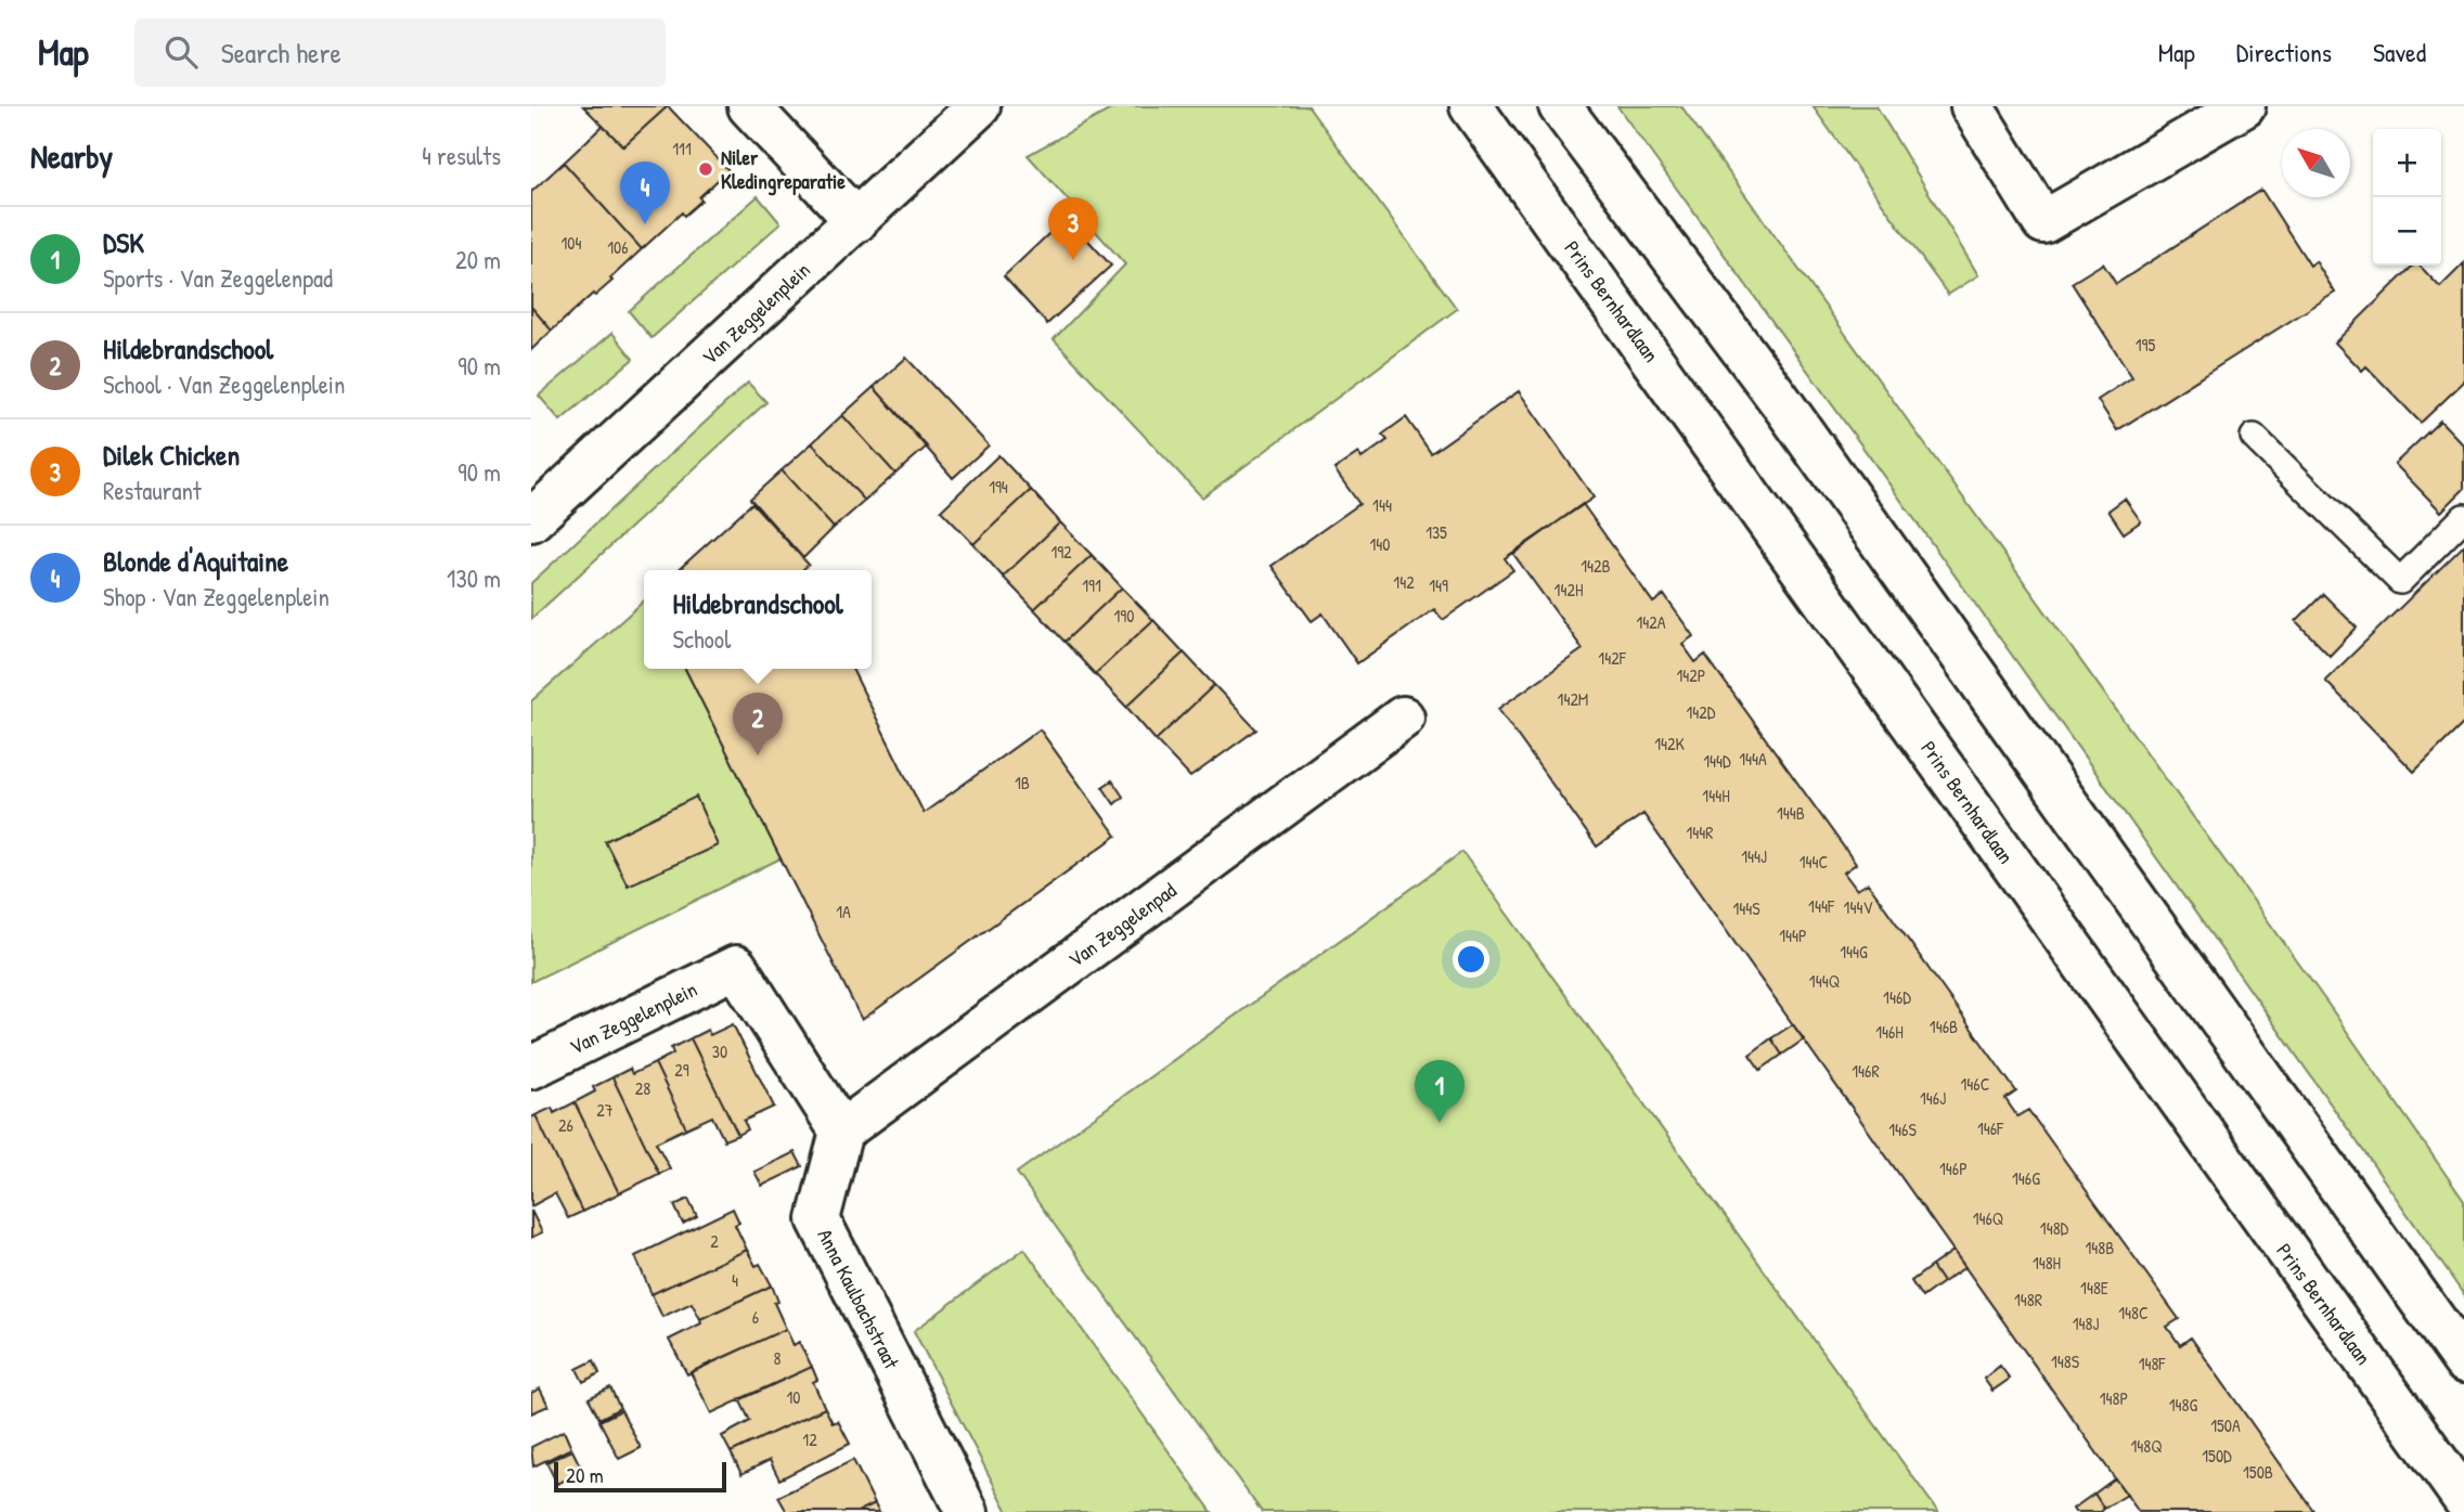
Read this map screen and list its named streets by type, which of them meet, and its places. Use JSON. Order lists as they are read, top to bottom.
{
  "streets": {
    "main road": [
      "Prins Bernhardlaan",
      "Van Zeggelenplein",
      "Van Zeggelenpad",
      "Anna Kaulbachstraat"
    ]
  },
  "crossings": [
    ["Van Zeggelenplein", "Van Zeggelenpad"],
    ["Van Zeggelenplein", "Anna Kaulbachstraat"],
    ["Van Zeggelenpad", "Anna Kaulbachstraat"]
  ],
  "places": ["Niler Kledingreparatie"],
  "house_numbers": [
    "111",
    "104",
    "106",
    "195",
    "194",
    "144",
    "135",
    "140",
    "192",
    "142B",
    "142",
    "191",
    "149",
    "142H",
    "190",
    "142A",
    "142F",
    "142P",
    "142M",
    "142D",
    "142K",
    "144A",
    "144D",
    "1B",
    "144H",
    "144B",
    "144R",
    "144J",
    "144C",
    "144F",
    "144V",
    "144S",
    "1A",
    "144P",
    "144G",
    "144Q",
    "146D",
    "146B",
    "146H",
    "30",
    "29",
    "146R",
    "146C",
    "28",
    "146J",
    "27",
    "26",
    "146F",
    "146S",
    "146P",
    "146G",
    "146Q",
    "148D",
    "2",
    "148B",
    "148H",
    "4",
    "148E",
    "148R",
    "148C",
    "6",
    "148J",
    "8",
    "148S",
    "148F",
    "10",
    "148P",
    "148G",
    "150A",
    "12",
    "148Q",
    "150D",
    "150B"
  ],
  "scale_bar": "20 m",
  "north": "top left",
  "page": {
    "header": "Map",
    "search": "Search here",
    "nav": ["Map", "Directions", "Saved"],
    "heading": ["Nearby", "4 results"],
    "map_buttons": ["+", "−"],
    "pins": [
      "4",
      "3",
      "2",
      "1"
    ],
    "list": [
      {
        "mark": "1",
        "name": "DSK",
        "note": "Sports · Van Zeggelenpad",
        "value": "20 m"
      },
      {
        "mark": "2",
        "name": "Hildebrandschool",
        "note": "School · Van Zeggelenplein",
        "value": "90 m"
      },
      {
        "mark": "3",
        "name": "Dilek Chicken",
        "note": "Restaurant",
        "value": "90 m"
      },
      {
        "mark": "4",
        "name": "Blonde d'Aquitaine",
        "note": "Shop · Van Zeggelenplein",
        "value": "130 m"
      }
    ],
    "popup": ["Hildebrandschool", "School"],
    "scale": "20 m"
  }
}
